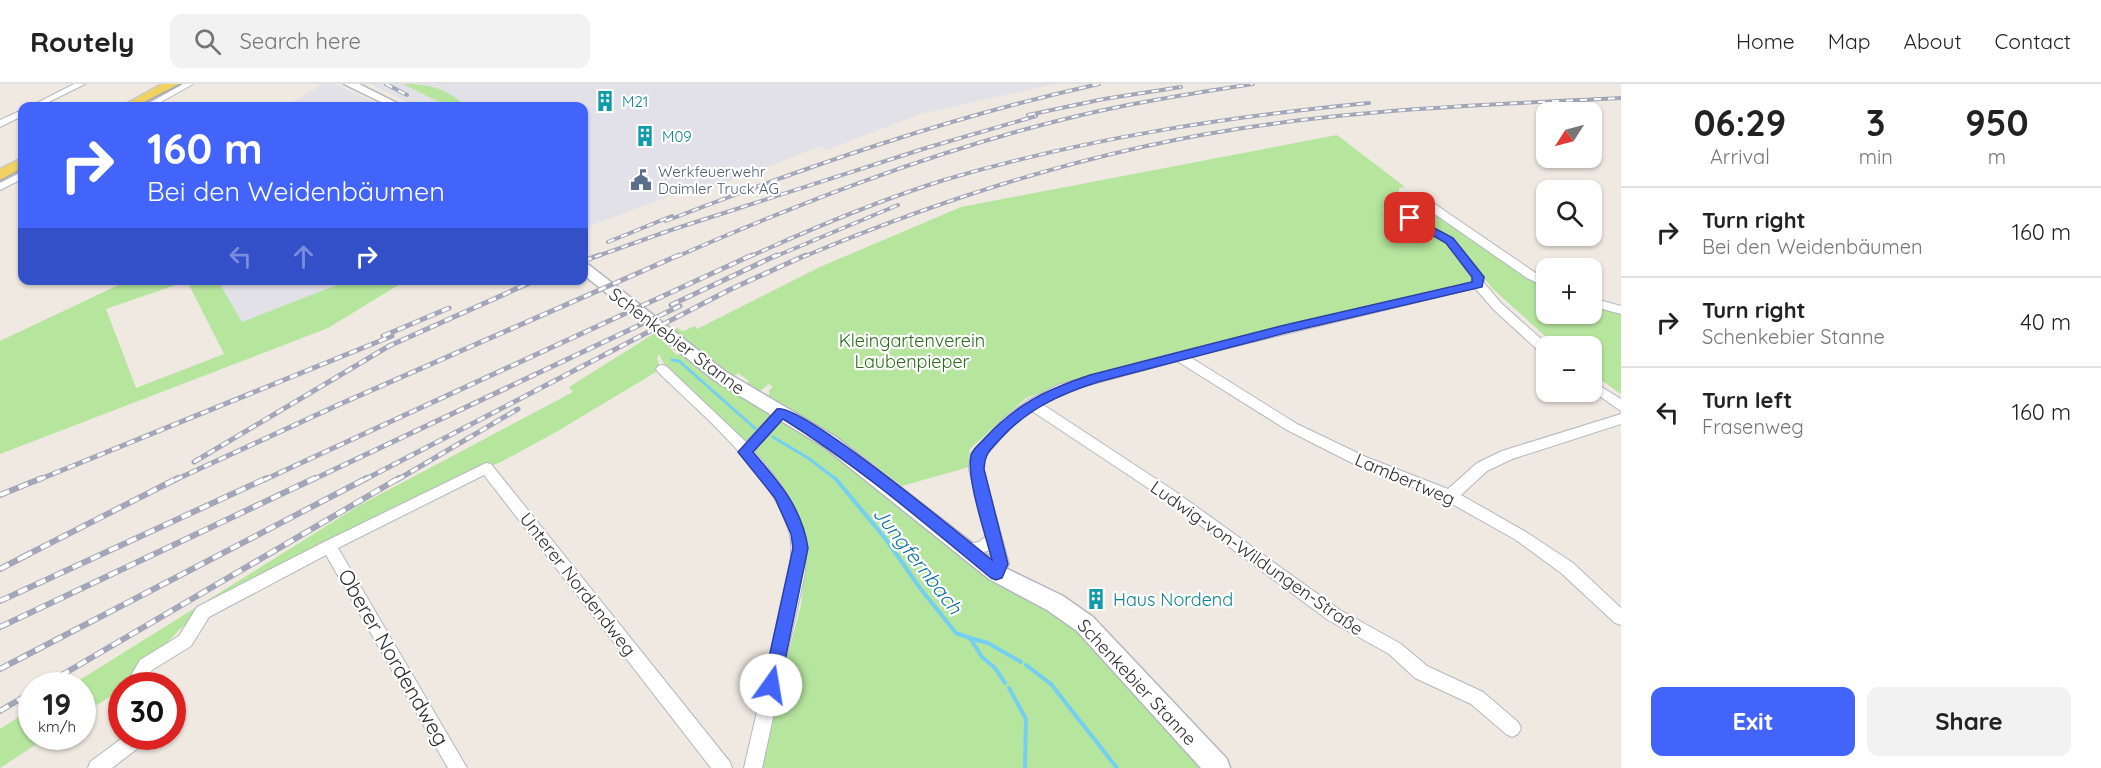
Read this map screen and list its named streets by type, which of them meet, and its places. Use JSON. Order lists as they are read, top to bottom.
{
  "streets": {
    "street": [
      "Schenkebier Stanne",
      "Lambertweg",
      "Ludwig-von-Wildungen-Straße",
      "Unterer Nordendweg",
      "Oberer Nordendweg"
    ]
  },
  "crossings": [
    ["Unterer Nordendweg", "Oberer Nordendweg"]
  ],
  "water": ["Jungfernbach"],
  "parks": ["Kleingartenverein Laubenpieper"],
  "places": {
    "building": ["M21", "M09", "Haus Nordend"],
    "public building": ["Werkfeuerwehr Daimler Truck AG"]
  },
  "north": "bottom left",
  "page": {
    "header": "Routely",
    "search": "Search here",
    "nav": [
      "Home",
      "Map",
      "About",
      "Contact"
    ],
    "eta": [
      "06:29",
      "Arrival",
      "3",
      "min",
      "950",
      "m"
    ],
    "map_buttons": ["+", "−"],
    "turn": ["160 m", "Bei den Weidenbäumen"],
    "list": [
      {
        "name": "Turn right",
        "note": "Bei den Weidenbäumen",
        "value": "160 m"
      },
      {
        "name": "Turn right",
        "note": "Schenkebier Stanne",
        "value": "40 m"
      },
      {
        "name": "Turn left",
        "note": "Frasenweg",
        "value": "160 m"
      }
    ],
    "speed": "19 km/h",
    "limit": "30",
    "buttons": ["Exit", "Share"]
  }
}
